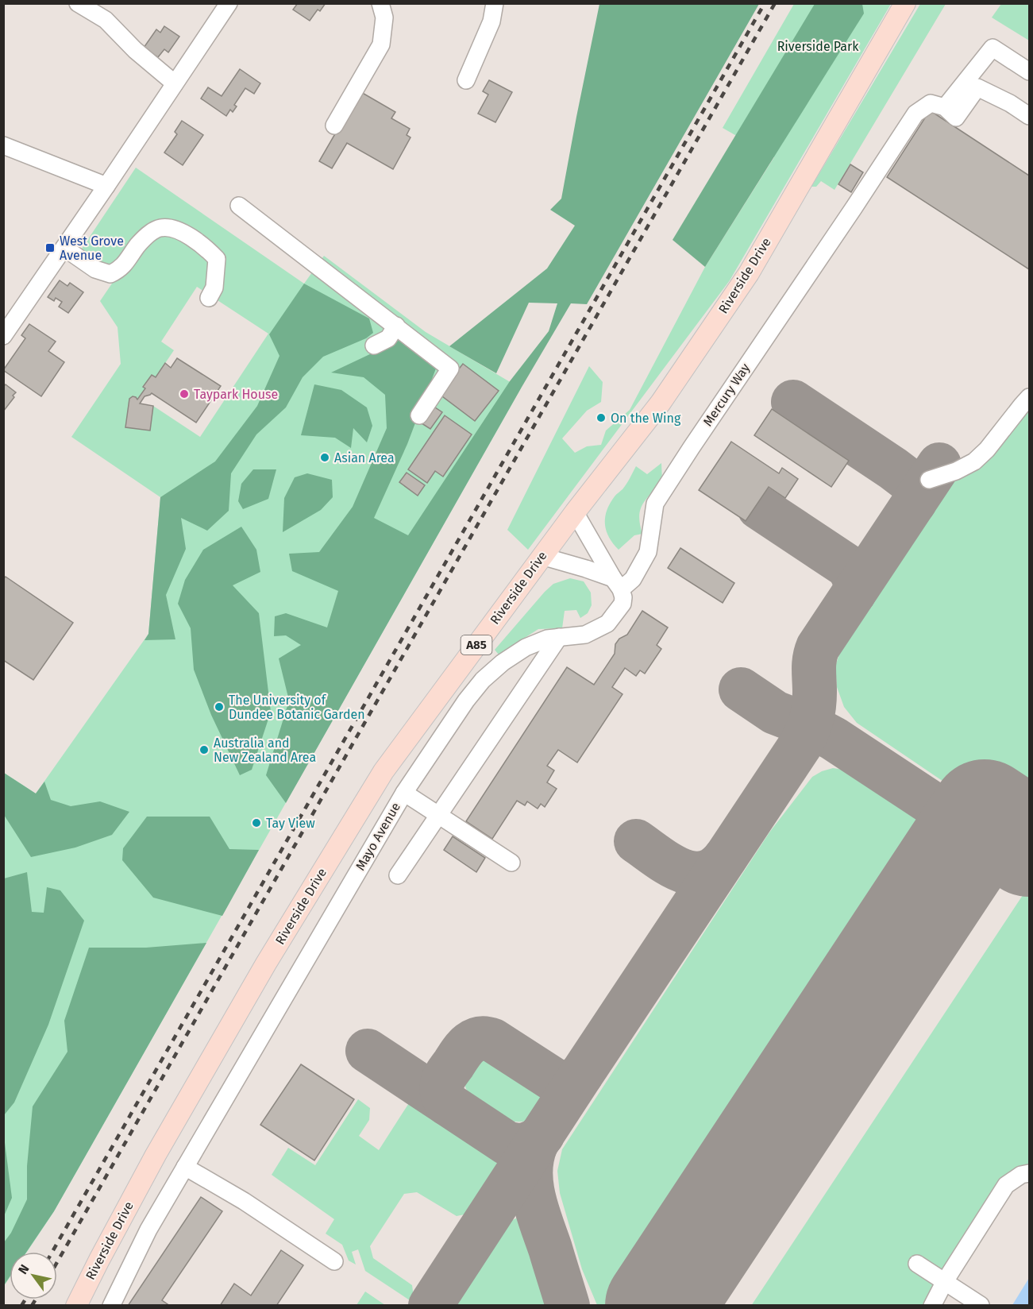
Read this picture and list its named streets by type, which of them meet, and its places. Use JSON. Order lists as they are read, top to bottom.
{
  "streets": {
    "main road": ["Riverside Drive", "A85"],
    "street": ["Mercury Way", "Mayo Avenue"]
  },
  "crossings": [
    ["Mercury Way", "Mayo Avenue"]
  ],
  "parks": ["Riverside Park"],
  "places": {
    "transit": ["West Grove Avenue"],
    "other": [
      "Taypark House",
      "On the Wing",
      "Asian Area",
      "The University of Dundee Botanic Garden",
      "Australia and New Zealand Area",
      "Tay View"
    ]
  },
  "north": "top left"
}
